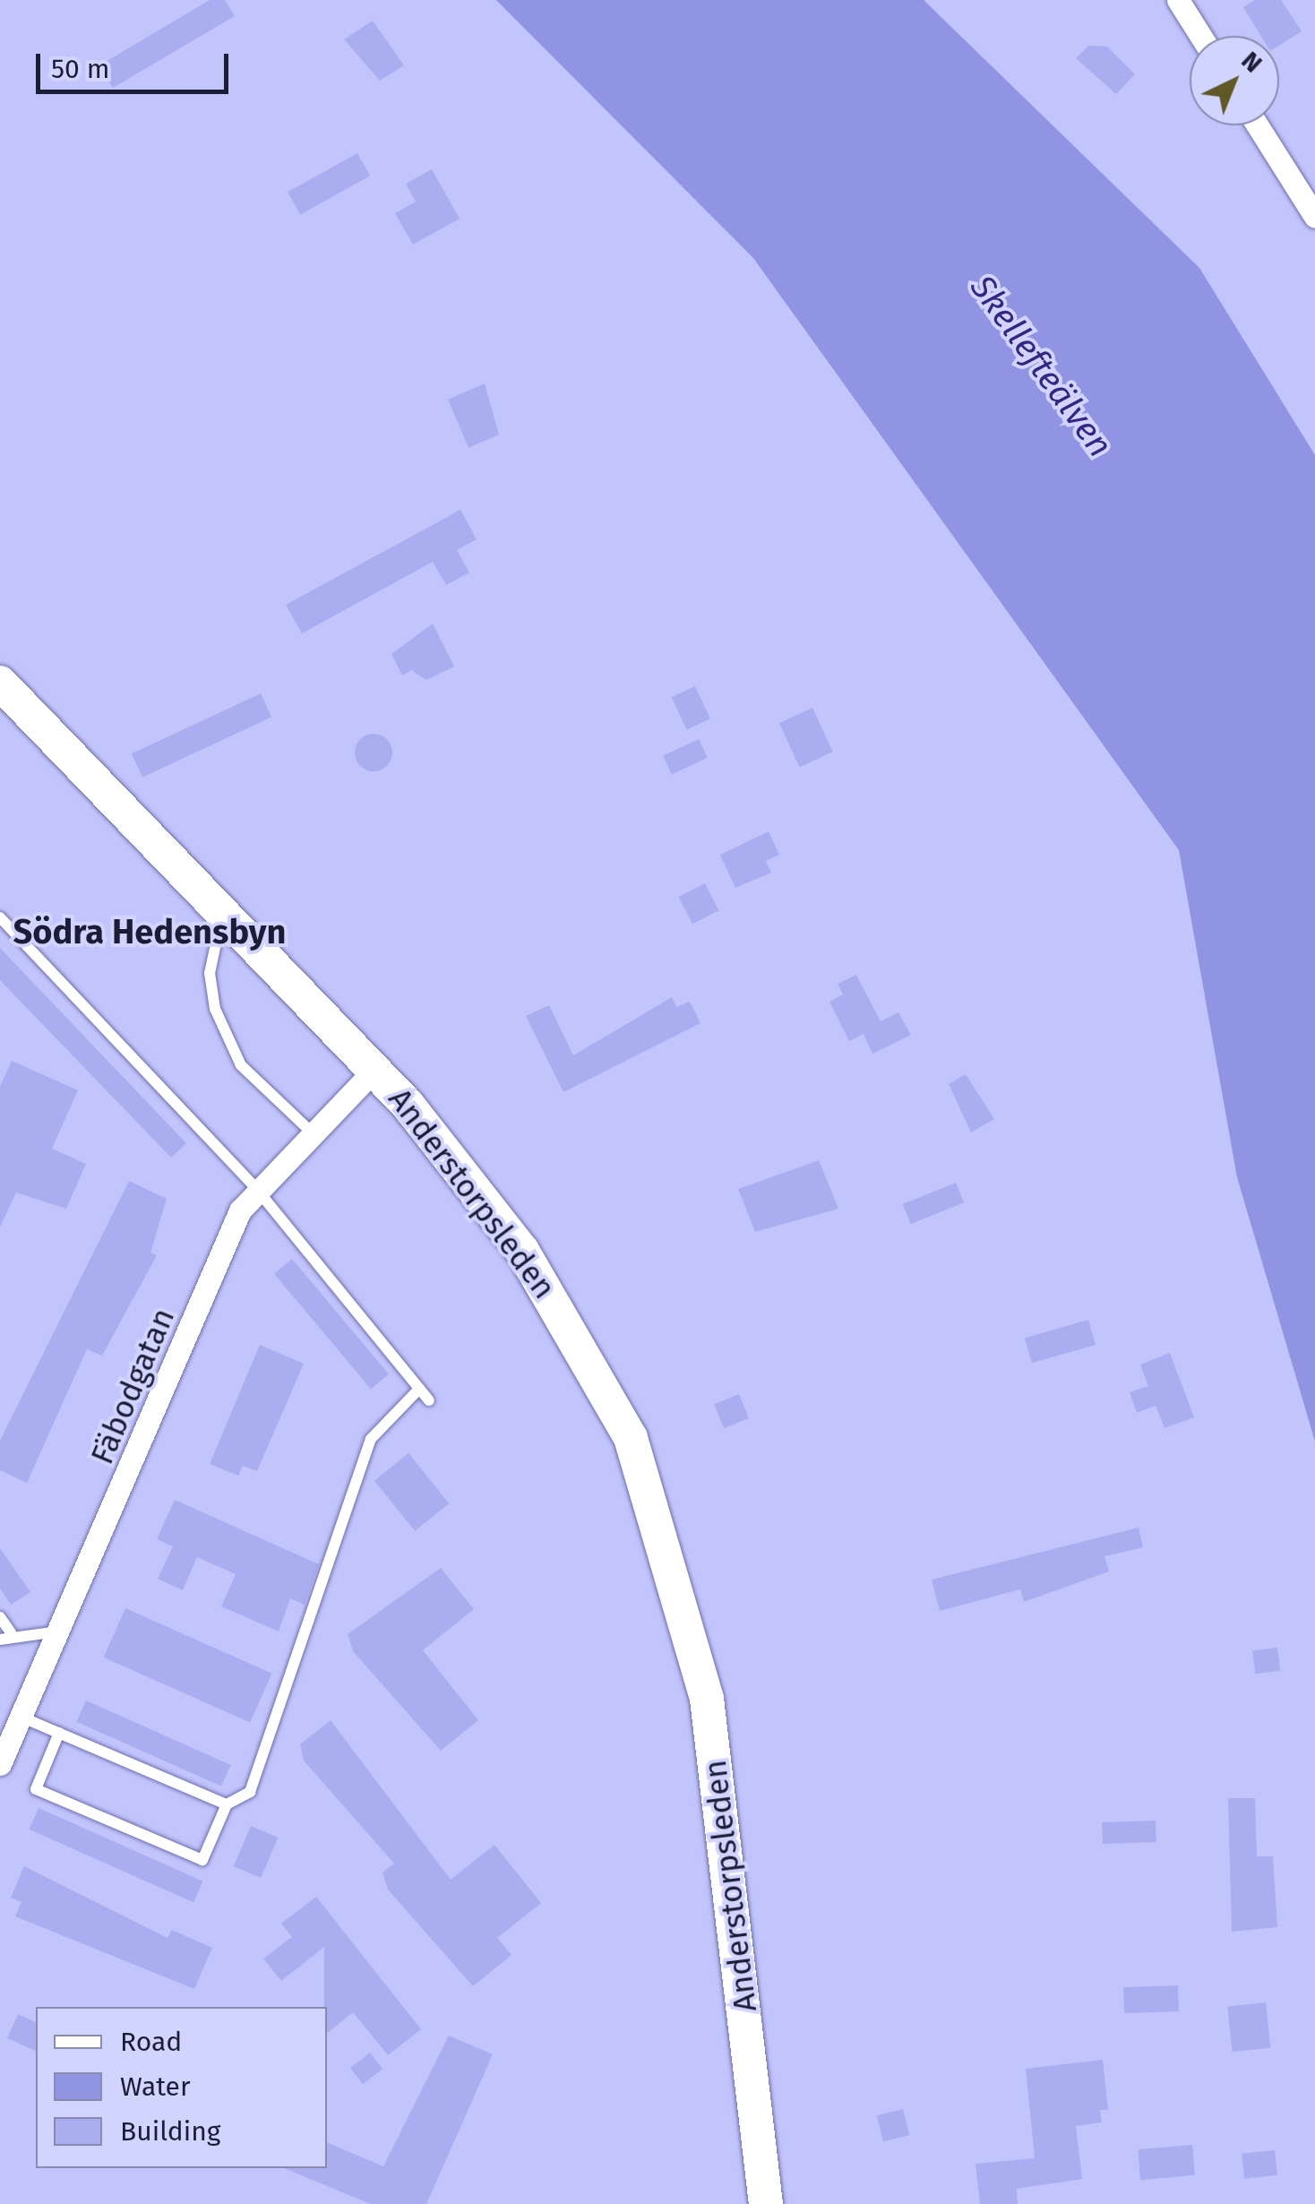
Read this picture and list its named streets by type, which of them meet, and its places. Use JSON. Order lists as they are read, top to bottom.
{
  "streets": {
    "main road": ["Anderstorpsleden"],
    "street": ["Fäbodgatan"]
  },
  "crossings": [
    ["Anderstorpsleden", "Fäbodgatan"]
  ],
  "districts": ["Södra Hedensbyn"],
  "water": ["Skellefteälven"],
  "legend": ["Road", "Water", "Building"],
  "scale_bar": "50 m",
  "north": "top right"
}
